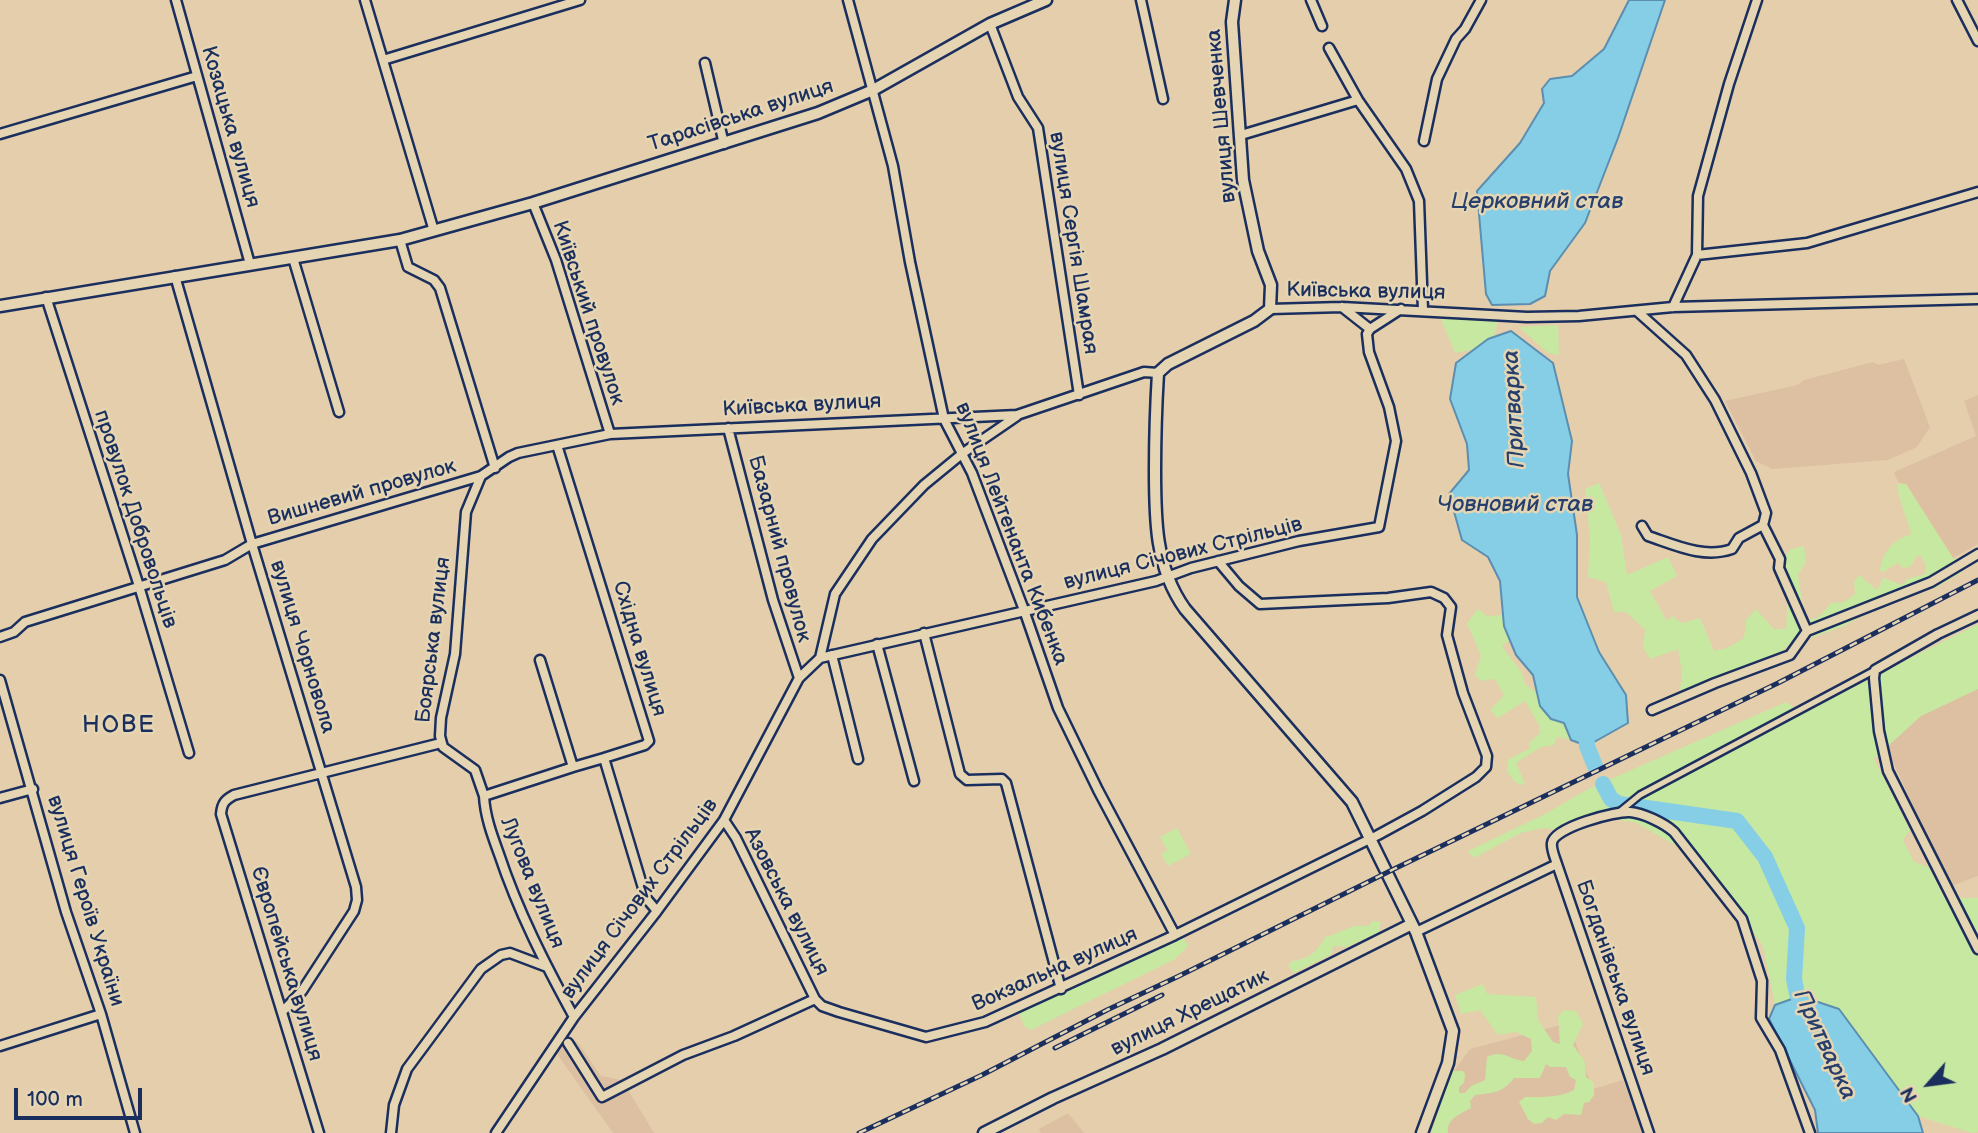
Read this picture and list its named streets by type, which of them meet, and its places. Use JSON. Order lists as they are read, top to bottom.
{
  "streets": {
    "street": [
      "Тарасівська вулиця",
      "вулиця Шевченка",
      "Козацька вулиця",
      "вулиця Сергія Шамрая",
      "Київська вулиця",
      "Київський провулок",
      "Вишневий провулок",
      "провулок Добровольців",
      "вулиця Лейтенанта Кибенка",
      "Базарний провулок",
      "вулиця Січових Стрільців",
      "Боярська вулиця",
      "вулиця Чорновола",
      "Східна вулиця",
      "Лугова вулиця",
      "вулиця Героїв України",
      "Азовська вулиця",
      "Європейська вулиця",
      "Вокзальна вулиця",
      "Богданівська вулиця",
      "вулиця Хрещатик"
    ]
  },
  "crossings": [
    ["Тарасівська вулиця", "Козацька вулиця"],
    ["Тарасівська вулиця", "вулиця Сергія Шамрая"],
    ["Тарасівська вулиця", "Київський провулок"],
    ["Тарасівська вулиця", "провулок Добровольців"],
    ["Тарасівська вулиця", "вулиця Лейтенанта Кибенка"],
    ["Тарасівська вулиця", "вулиця Чорновола"],
    ["вулиця Шевченка", "Київська вулиця"],
    ["вулиця Сергія Шамрая", "Київська вулиця"],
    ["Київська вулиця", "Київський провулок"],
    ["Київська вулиця", "Вишневий провулок"],
    ["Київська вулиця", "вулиця Лейтенанта Кибенка"],
    ["Київська вулиця", "Базарний провулок"],
    ["Київська вулиця", "Східна вулиця"],
    ["Вишневий провулок", "провулок Добровольців"],
    ["Вишневий провулок", "Боярська вулиця"],
    ["Вишневий провулок", "вулиця Чорновола"],
    ["Вишневий провулок", "Східна вулиця"],
    ["вулиця Лейтенанта Кибенка", "вулиця Січових Стрільців"],
    ["вулиця Лейтенанта Кибенка", "Вокзальна вулиця"],
    ["Базарний провулок", "вулиця Січових Стрільців"],
    ["вулиця Січових Стрільців", "Лугова вулиця"],
    ["вулиця Січових Стрільців", "Азовська вулиця"],
    ["вулиця Січових Стрільців", "Вокзальна вулиця"],
    ["Боярська вулиця", "Лугова вулиця"],
    ["вулиця Чорновола", "Європейська вулиця"],
    ["Азовська вулиця", "Вокзальна вулиця"],
    ["Богданівська вулиця", "вулиця Хрещатик"]
  ],
  "districts": ["НОВЕ"],
  "water": ["Церковний став", "Притварка", "Човновий став"],
  "scale_bar": "100 m",
  "north": "bottom left"
}
